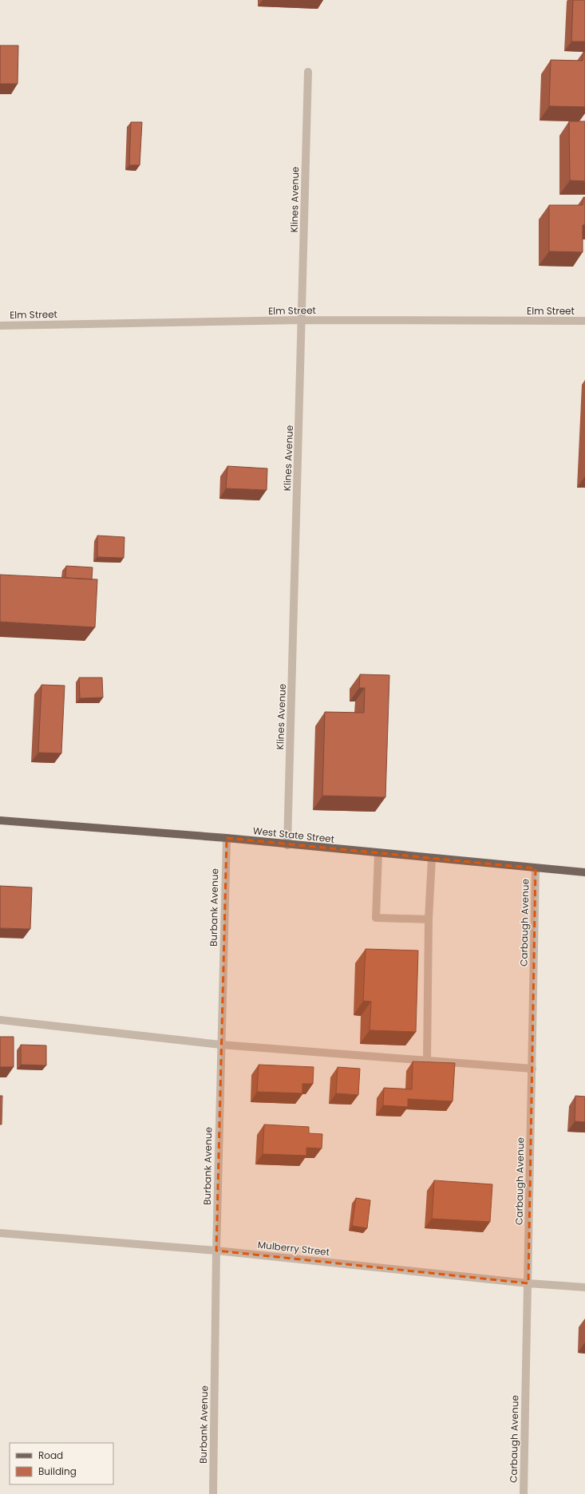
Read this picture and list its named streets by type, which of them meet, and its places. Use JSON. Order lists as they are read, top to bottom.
{
  "streets": {
    "main road": ["West State Street"],
    "street": [
      "Klines Avenue",
      "Elm Street",
      "Burbank Avenue",
      "Carbaugh Avenue",
      "Mulberry Street"
    ]
  },
  "crossings": [
    ["Klines Avenue", "Elm Street"],
    ["Klines Avenue", "West State Street"],
    ["West State Street", "Burbank Avenue"],
    ["West State Street", "Carbaugh Avenue"],
    ["Burbank Avenue", "Mulberry Street"],
    ["Carbaugh Avenue", "Mulberry Street"]
  ],
  "legend": ["Road", "Building"]
}
